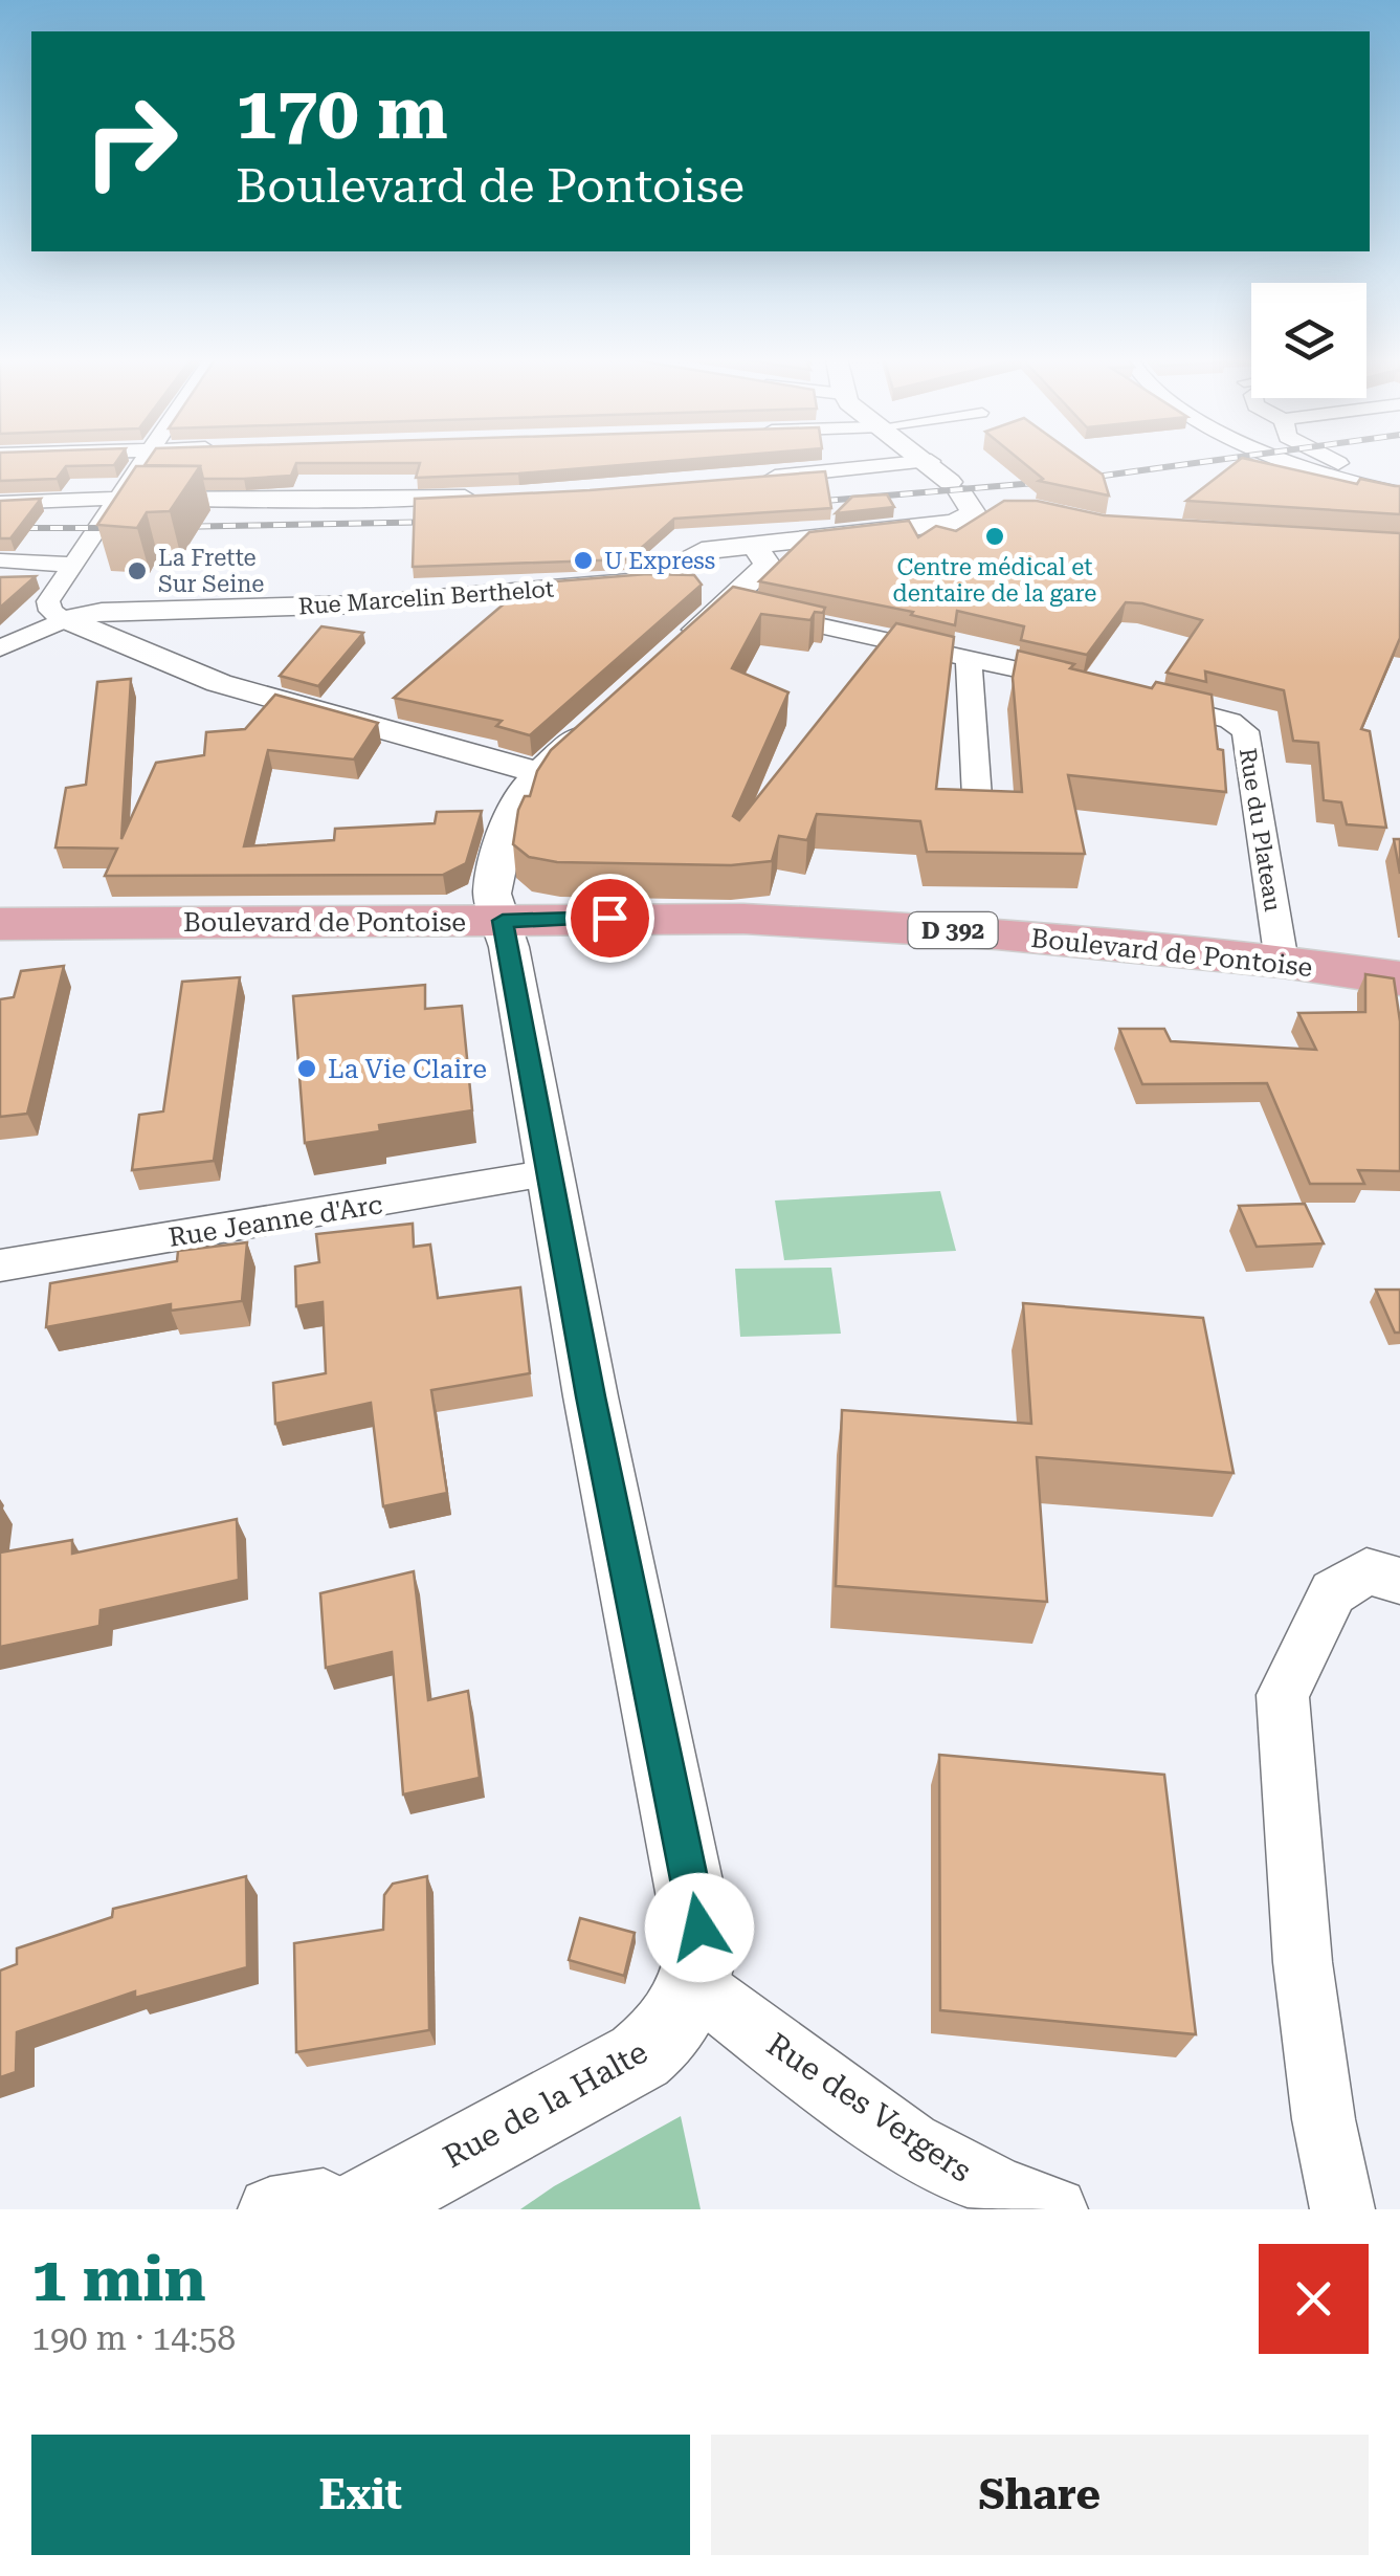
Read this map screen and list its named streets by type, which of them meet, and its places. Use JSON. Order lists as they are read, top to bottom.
{
  "streets": {
    "main road": ["Boulevard de Pontoise", "D 392"],
    "street": [
      "Rue Marcelin Berthelot",
      "Rue du Plateau",
      "Rue Jeanne d'Arc",
      "Rue de la Halte",
      "Rue des Vergers"
    ]
  },
  "crossings": [
    ["Rue du Plateau", "Boulevard de Pontoise"],
    ["Boulevard de Pontoise", "Rue de la Halte"],
    ["Rue Jeanne d'Arc", "Rue de la Halte"],
    ["Rue de la Halte", "Rue des Vergers"]
  ],
  "places": [
    "Centre médical et dentaire de la gare",
    "U Express",
    "La Frette Sur Seine",
    "La Vie Claire"
  ],
  "page": {
    "turn": ["170 m", "Boulevard de Pontoise"],
    "heading": ["1 min", "190 m · 14:58"],
    "buttons": ["Exit", "Share"]
  }
}
